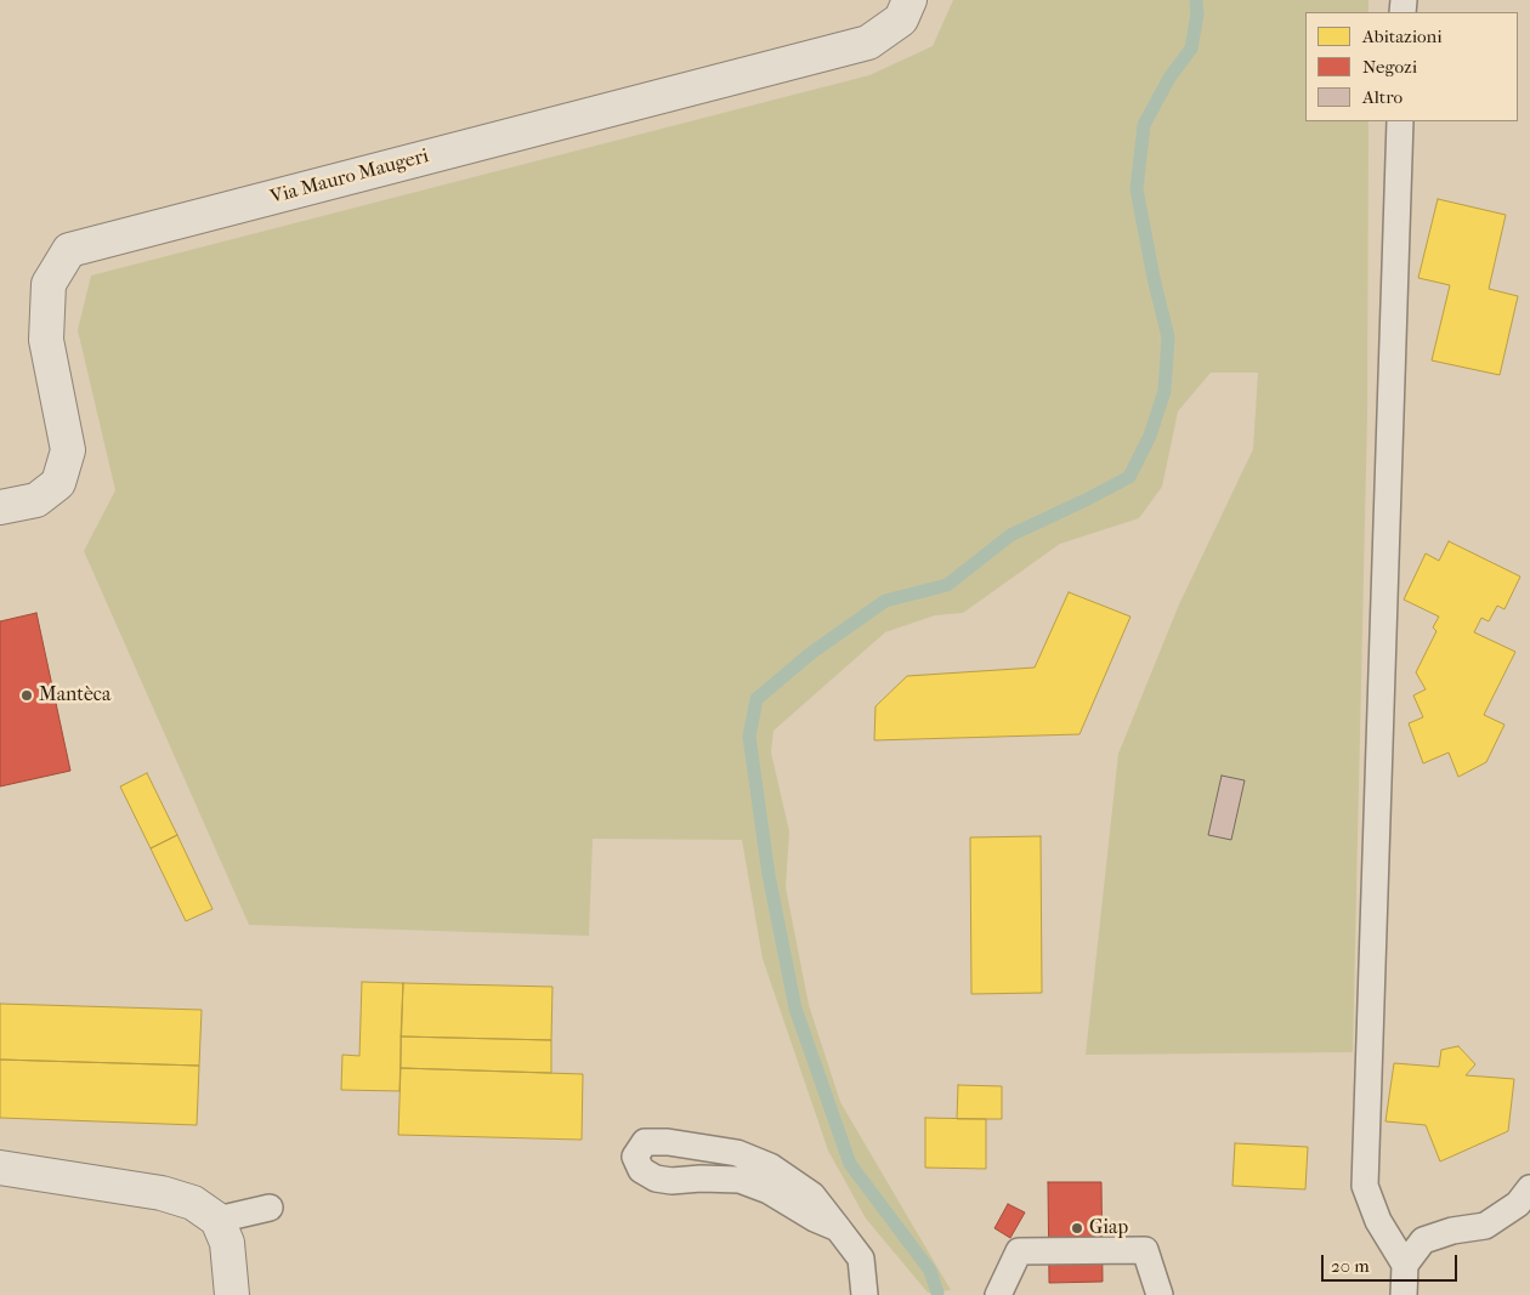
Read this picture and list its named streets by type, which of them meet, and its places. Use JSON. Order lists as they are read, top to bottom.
{
  "streets": {
    "street": ["Via Mauro Maugeri"]
  },
  "places": ["Mantèca", "Giap"],
  "legend": ["Abitazioni", "Negozi", "Altro"],
  "scale_bar": "20 m"
}
